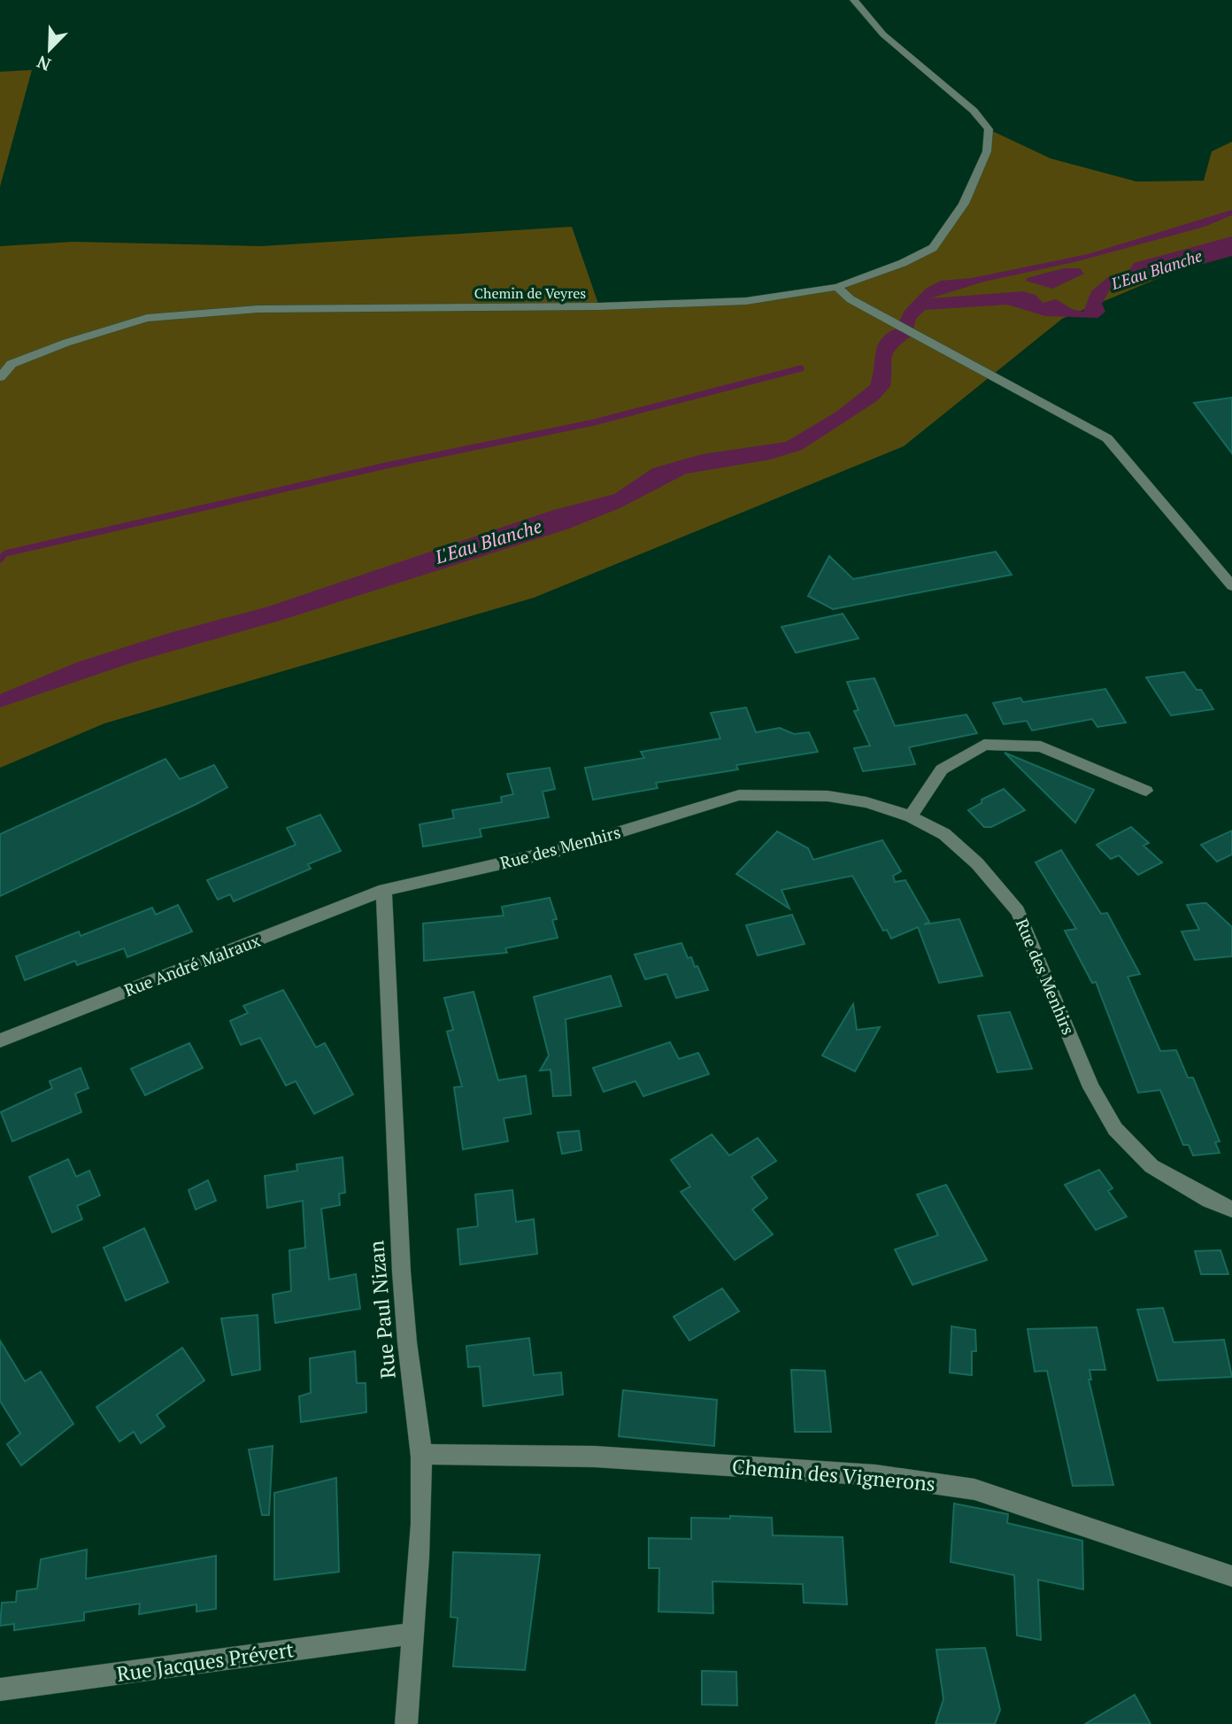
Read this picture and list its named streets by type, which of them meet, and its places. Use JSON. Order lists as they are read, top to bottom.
{
  "streets": {
    "street": [
      "Chemin de Veyres",
      "Rue des Menhirs",
      "Rue André Malraux",
      "Rue Paul Nizan",
      "Chemin des Vignerons",
      "Rue Jacques Prévert"
    ]
  },
  "crossings": [
    ["Rue des Menhirs", "Rue André Malraux"],
    ["Rue des Menhirs", "Rue Paul Nizan"],
    ["Rue André Malraux", "Rue Paul Nizan"],
    ["Rue Paul Nizan", "Chemin des Vignerons"],
    ["Rue Paul Nizan", "Rue Jacques Prévert"]
  ],
  "water": ["L'Eau Blanche"],
  "north": "bottom left"
}
